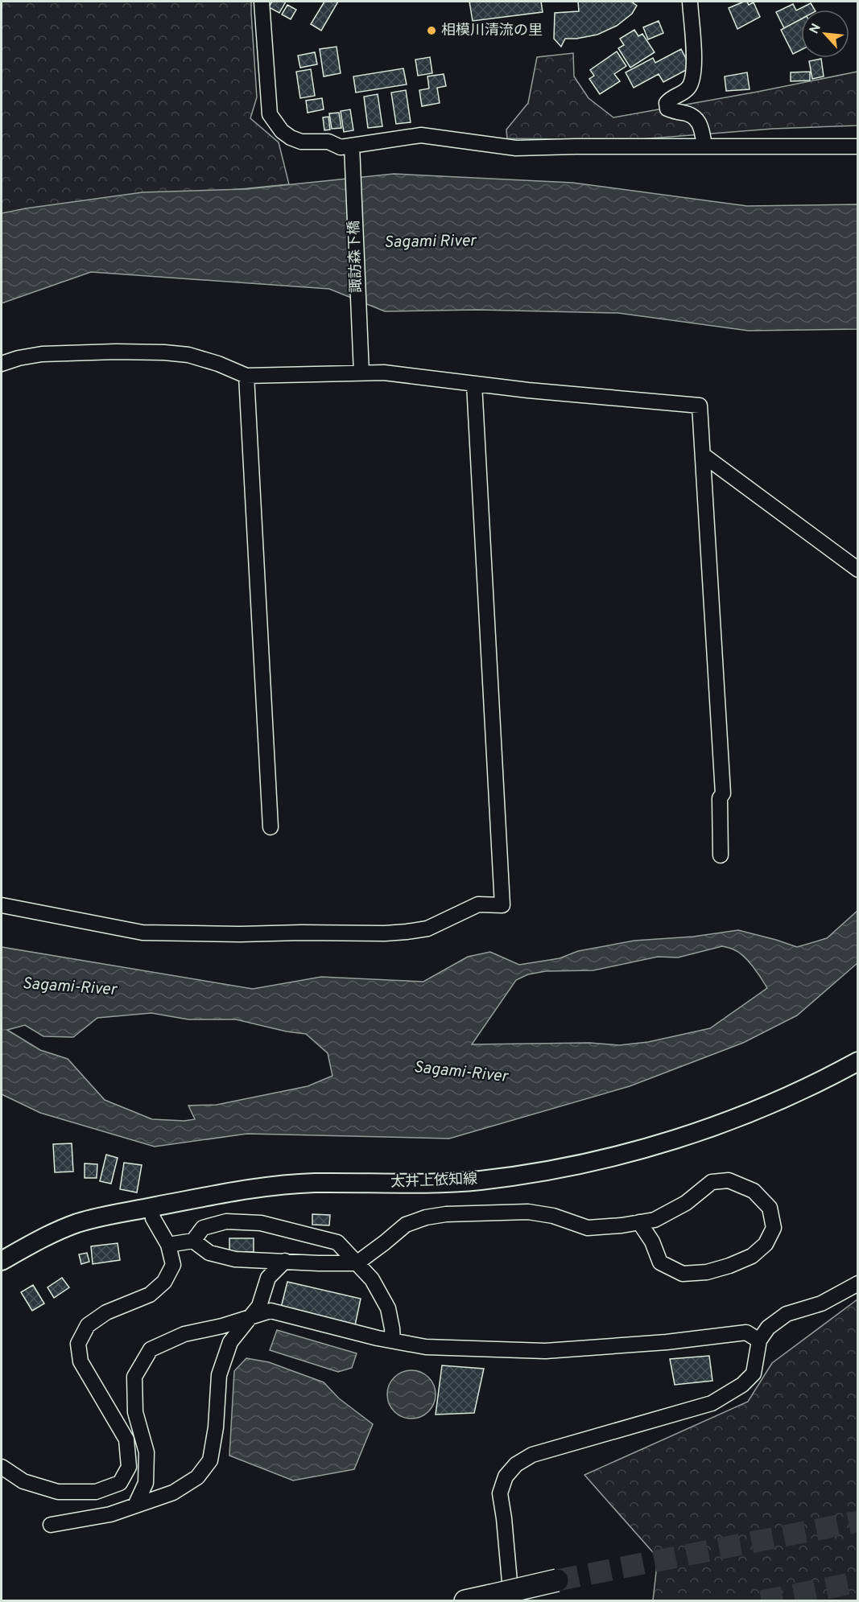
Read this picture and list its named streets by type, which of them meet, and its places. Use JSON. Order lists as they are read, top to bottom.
{
  "streets": {
    "main road": ["太井上依知線"],
    "street": ["諏訪森下橋"]
  },
  "water": ["Sagami River", "Sagami-River"],
  "places": ["相模川清流の里"],
  "north": "top left"
}
